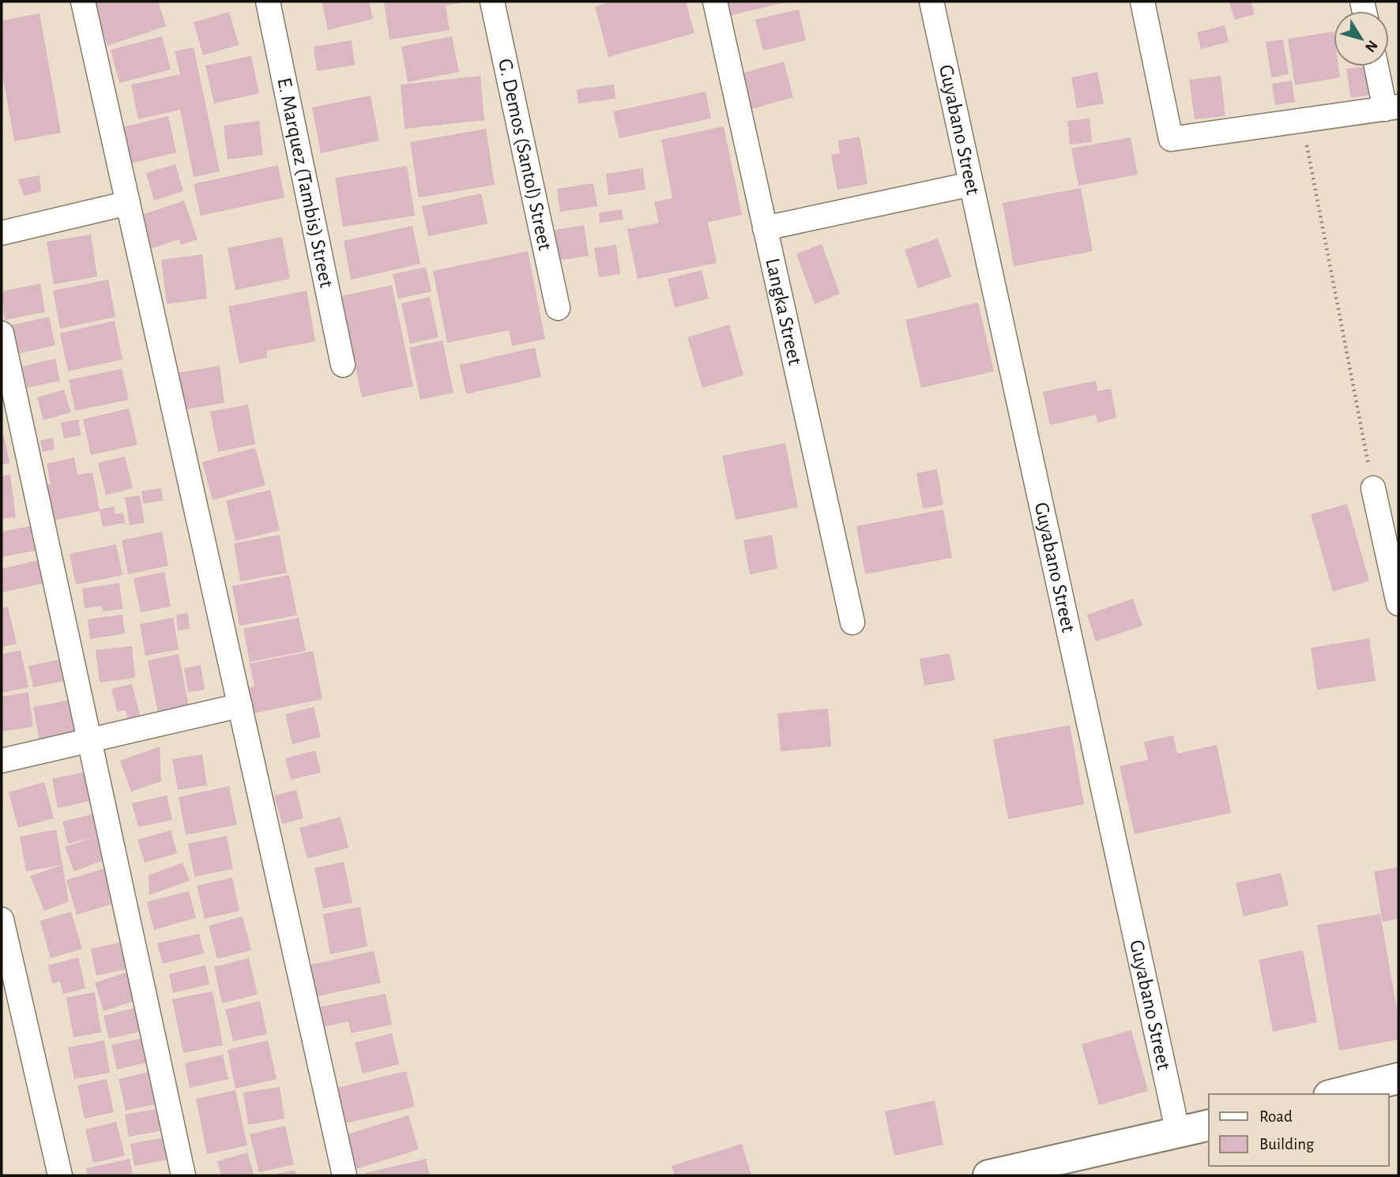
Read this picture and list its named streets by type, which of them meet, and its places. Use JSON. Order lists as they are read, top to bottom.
{
  "streets": {
    "street": [
      "Guyabano Street",
      "G. Demos (Santol) Street",
      "E. Marquez (Tambis) Street",
      "Langka Street"
    ]
  },
  "legend": ["Road", "Building"],
  "north": "bottom right"
}
